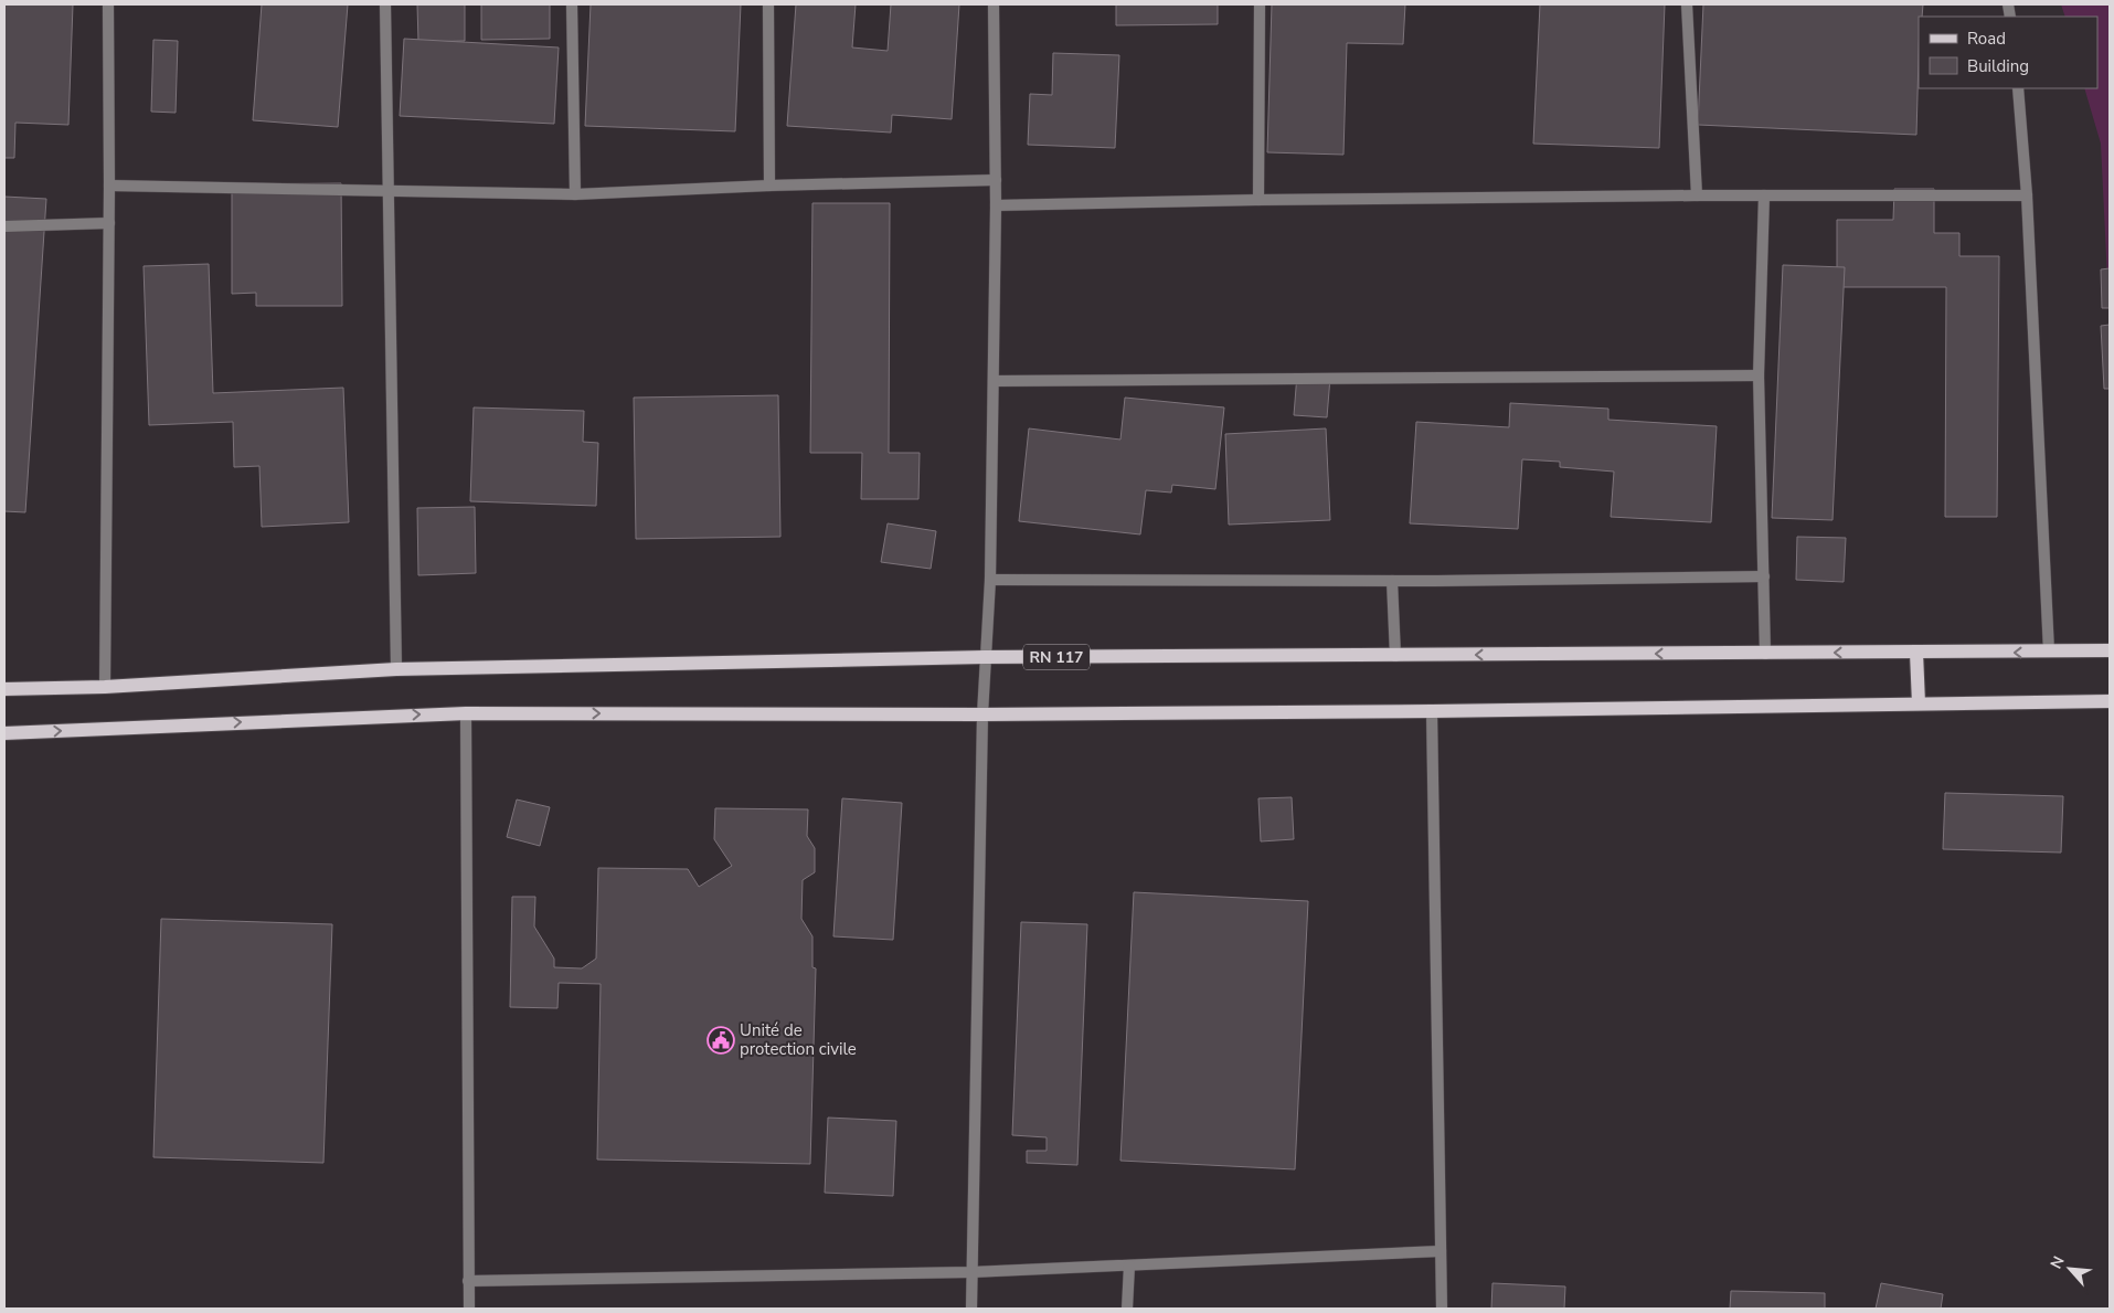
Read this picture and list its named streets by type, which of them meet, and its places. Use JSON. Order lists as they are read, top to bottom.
{
  "streets": {
    "main road": ["RN 117"]
  },
  "places": {
    "public building": ["Unité de protection civile"]
  },
  "legend": ["Road", "Building"],
  "north": "top left"
}
